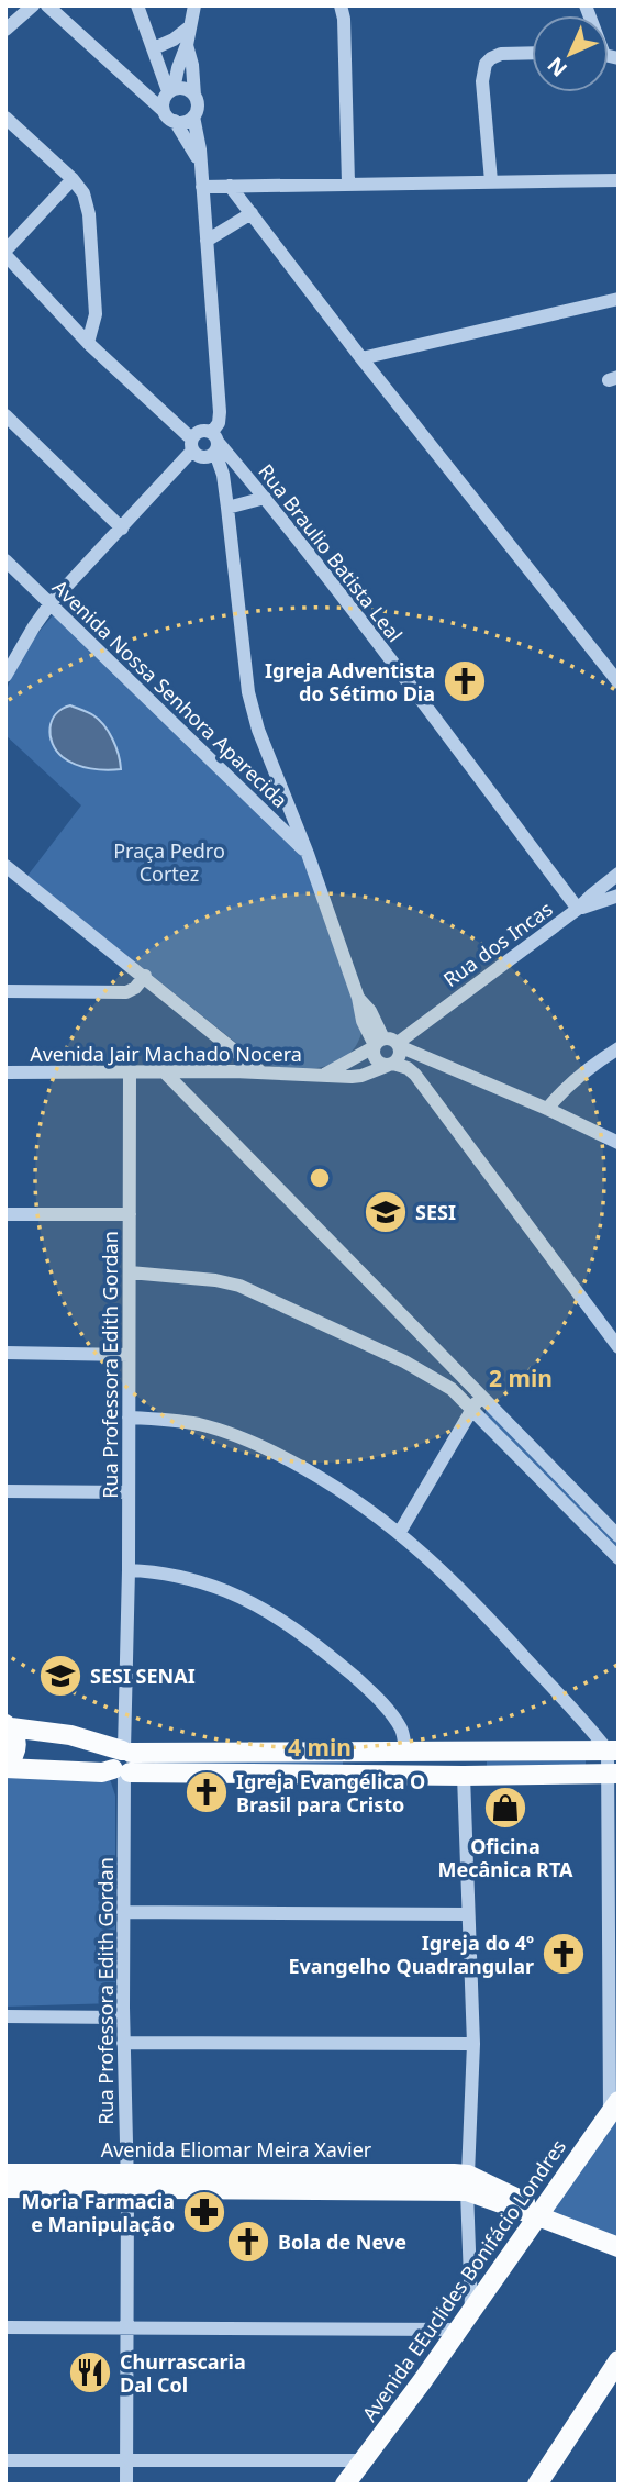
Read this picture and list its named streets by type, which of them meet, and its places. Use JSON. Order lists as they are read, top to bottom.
{
  "streets": {
    "main road": ["Avenida Eliomar Meira Xavier", "Avenida EEuclides Bonifácio Londres"],
    "street": [
      "Rua Braulio Batista Leal",
      "Avenida Nossa Senhora Aparecida",
      "Rua dos Incas",
      "Avenida Jair Machado Nocera",
      "Rua Professora Edith Gordan"
    ]
  },
  "crossings": [
    ["Rua Braulio Batista Leal", "Rua dos Incas"],
    ["Rua dos Incas", "Avenida Jair Machado Nocera"],
    ["Avenida Jair Machado Nocera", "Rua Professora Edith Gordan"],
    ["Rua Professora Edith Gordan", "Avenida Eliomar Meira Xavier"],
    ["Avenida Eliomar Meira Xavier", "Avenida EEuclides Bonifácio Londres"]
  ],
  "parks": ["Praça Pedro Cortez"],
  "places": {
    "church": [
      "Igreja Adventista do Sétimo Dia",
      "Igreja Evangélica O Brasil para Cristo",
      "Igreja do 4º Evangelho Quadrangular",
      "Bola de Neve"
    ],
    "school or university": ["SESI", "SESI SENAI"],
    "shop": ["Oficina Mecânica RTA"],
    "pharmacy": ["Moria Farmacia e Manipulação"],
    "restaurant": ["Churrascaria Dal Col"]
  },
  "north": "bottom left",
  "rings": ["2 min", "4 min"]
}
